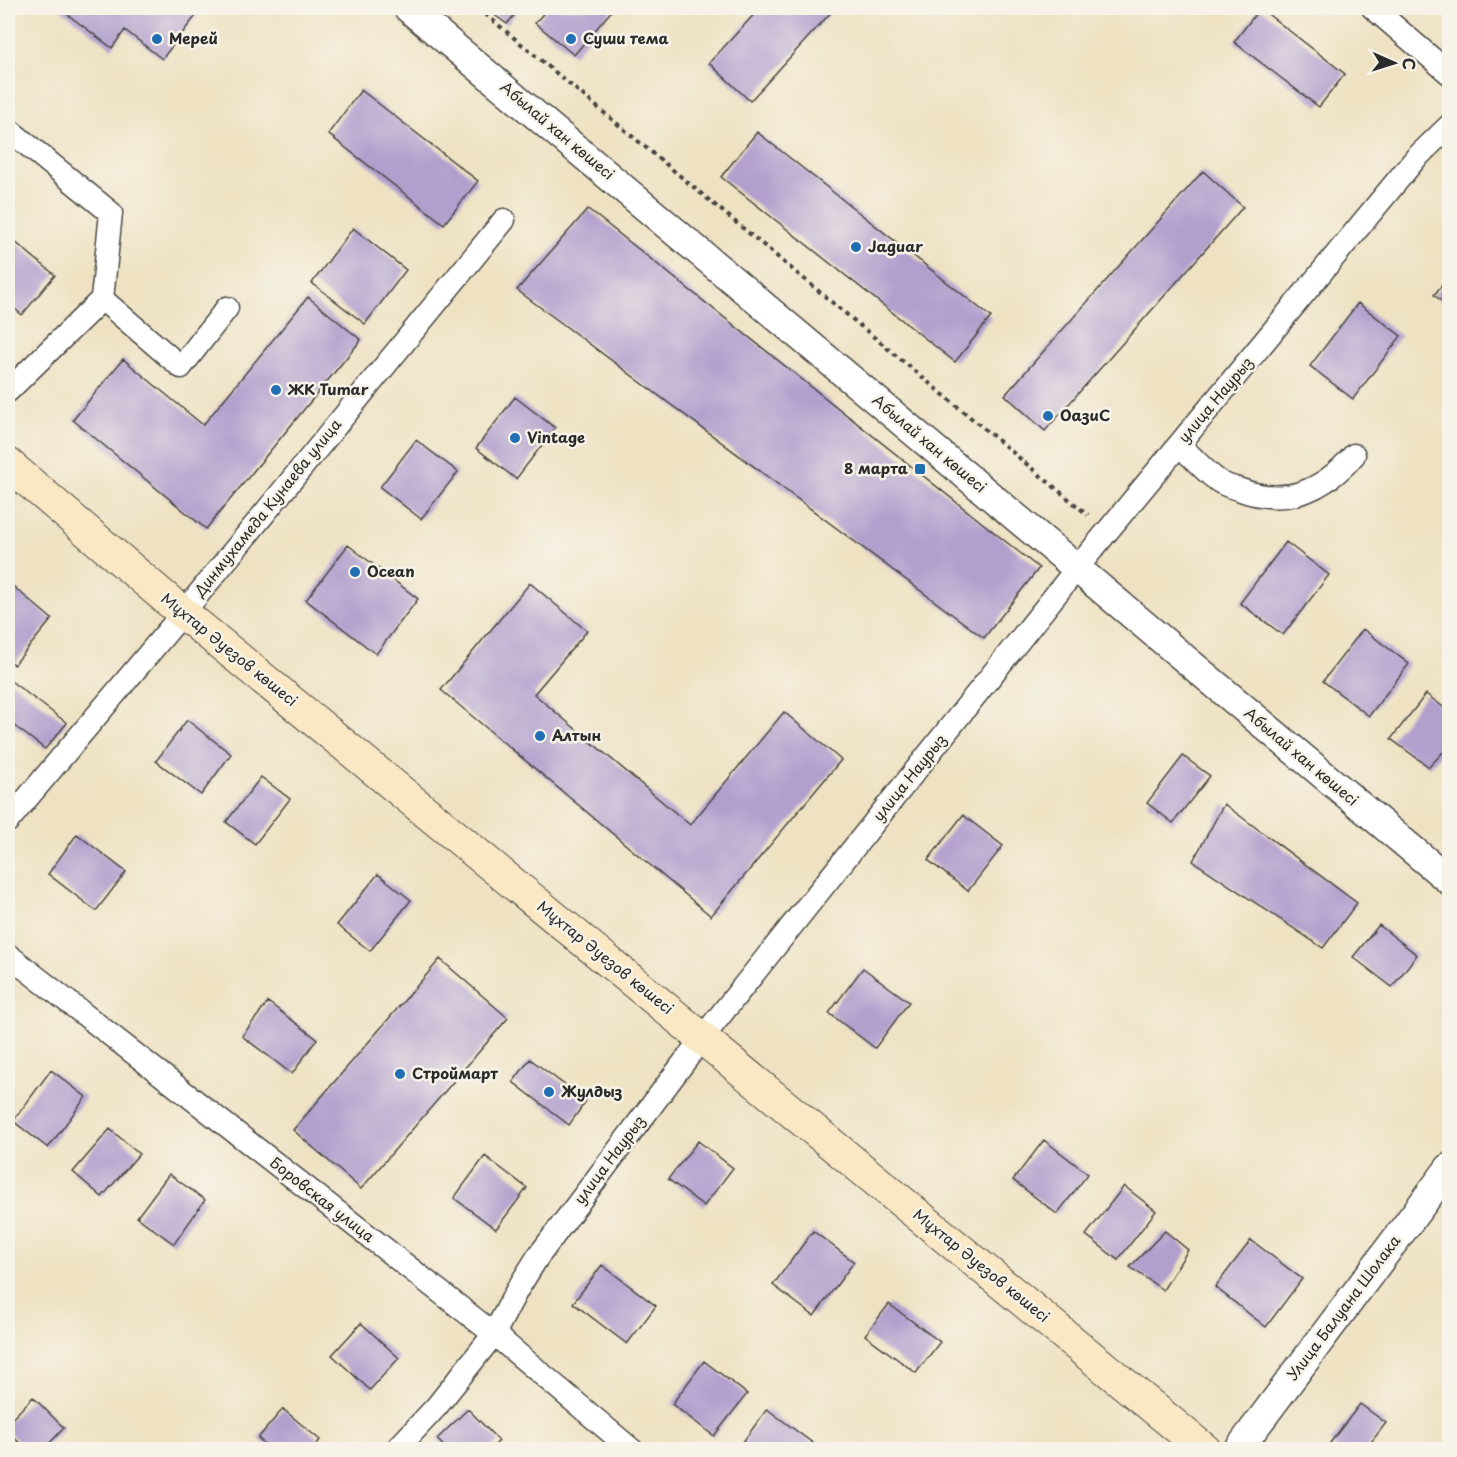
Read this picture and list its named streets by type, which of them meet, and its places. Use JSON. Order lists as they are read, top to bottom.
{
  "streets": {
    "main road": ["Мұхтар Әуезов көшесі"],
    "street": [
      "Абылай хан көшесі",
      "улица Наурыз",
      "Динмухамеда Кунаева улица",
      "Боровская улица",
      "Улица Балуана Шолака"
    ]
  },
  "crossings": [
    ["Абылай хан көшесі", "улица Наурыз"],
    ["улица Наурыз", "Мұхтар Әуезов көшесі"],
    ["улица Наурыз", "Боровская улица"],
    ["Динмухамеда Кунаева улица", "Мұхтар Әуезов көшесі"]
  ],
  "places": {
    "other": [
      "Мерей",
      "Суши тема",
      "Jaguar",
      "ЖК Tumar",
      "ОазиС",
      "Vintage",
      "Ocean",
      "Алтын",
      "Строймарт",
      "Жулдыз"
    ],
    "transit": ["8 марта"]
  },
  "north": "right"
}
